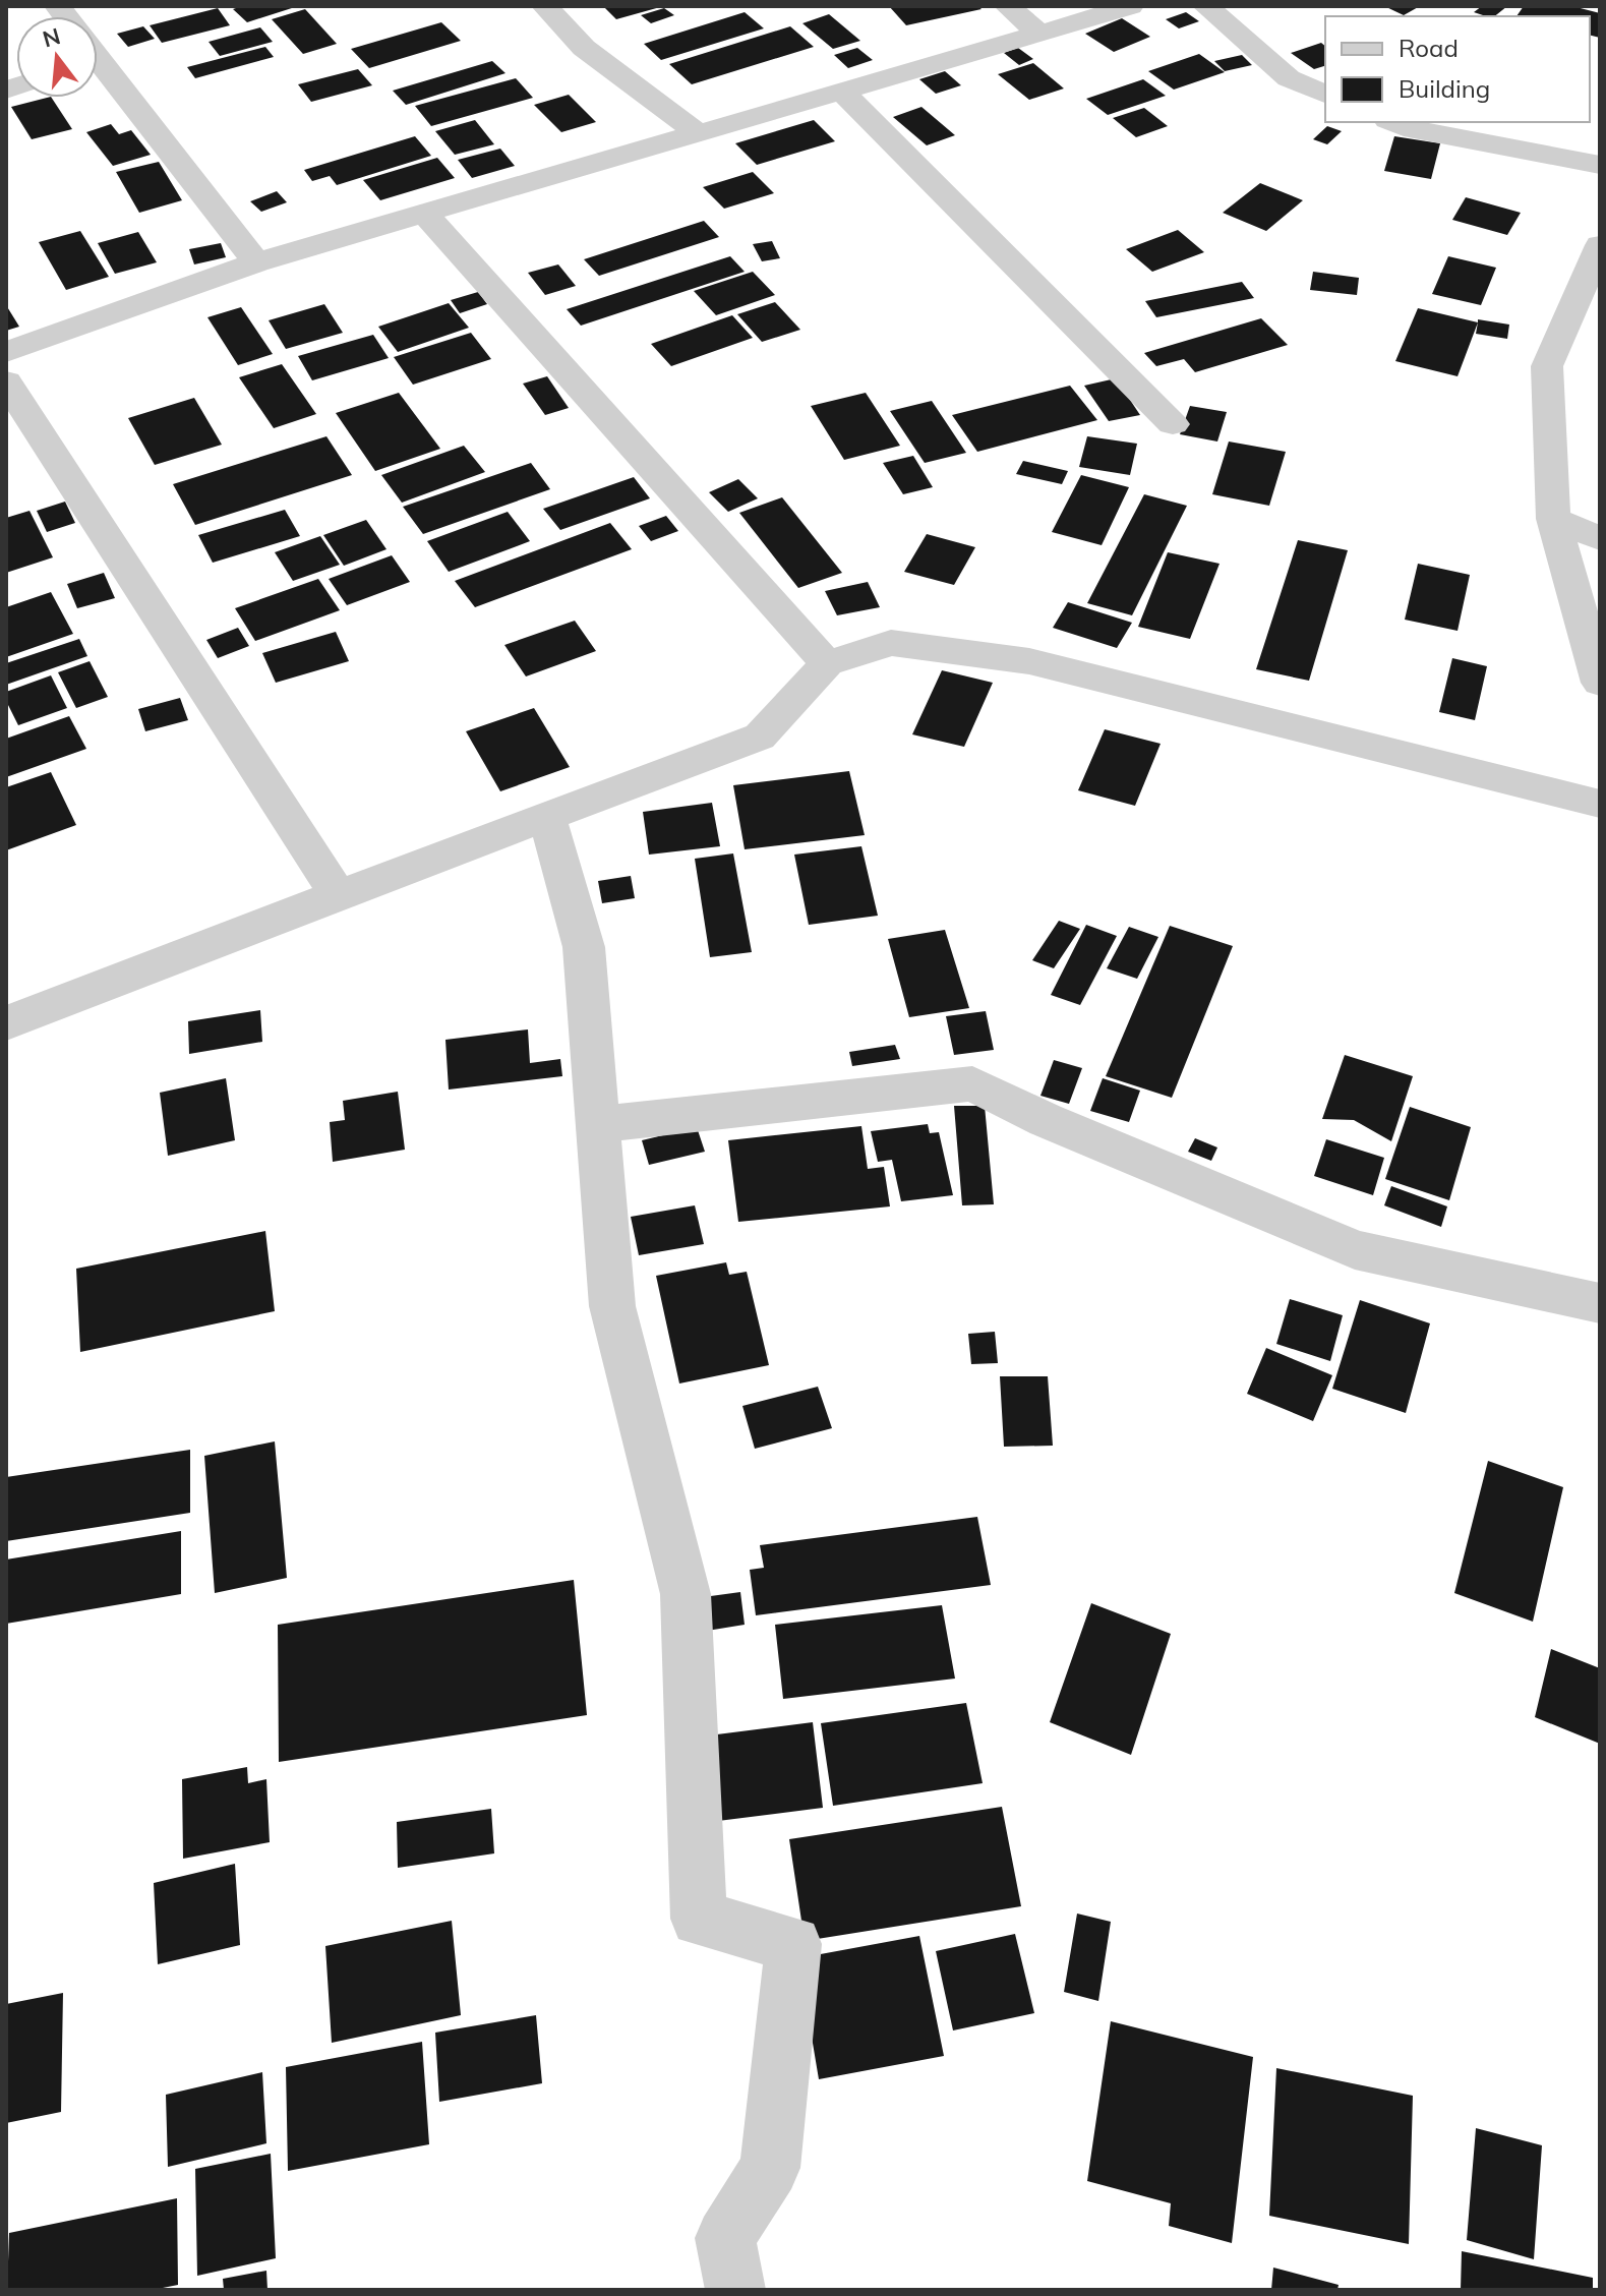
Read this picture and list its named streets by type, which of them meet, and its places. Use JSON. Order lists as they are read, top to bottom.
{
  "legend": ["Road", "Building"],
  "north": "top"
}
